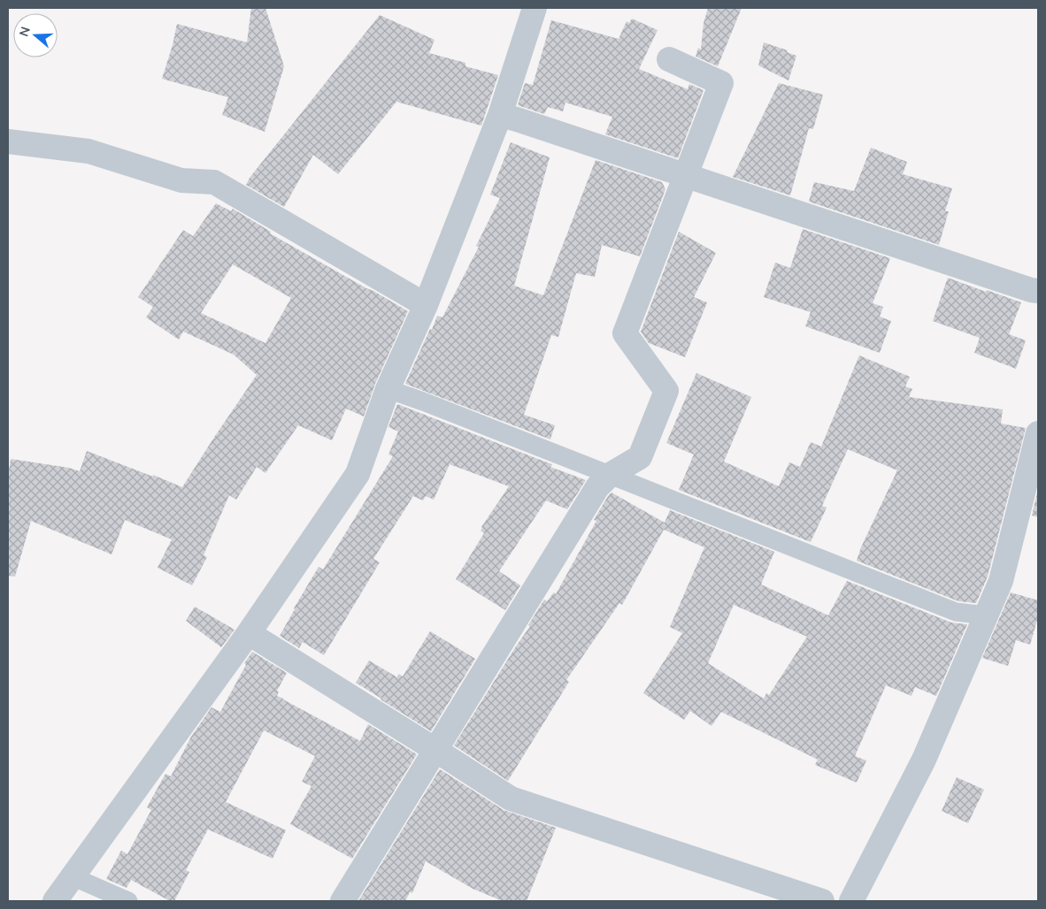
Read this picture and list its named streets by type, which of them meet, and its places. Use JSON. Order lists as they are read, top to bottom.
{
  "north": "left"
}
